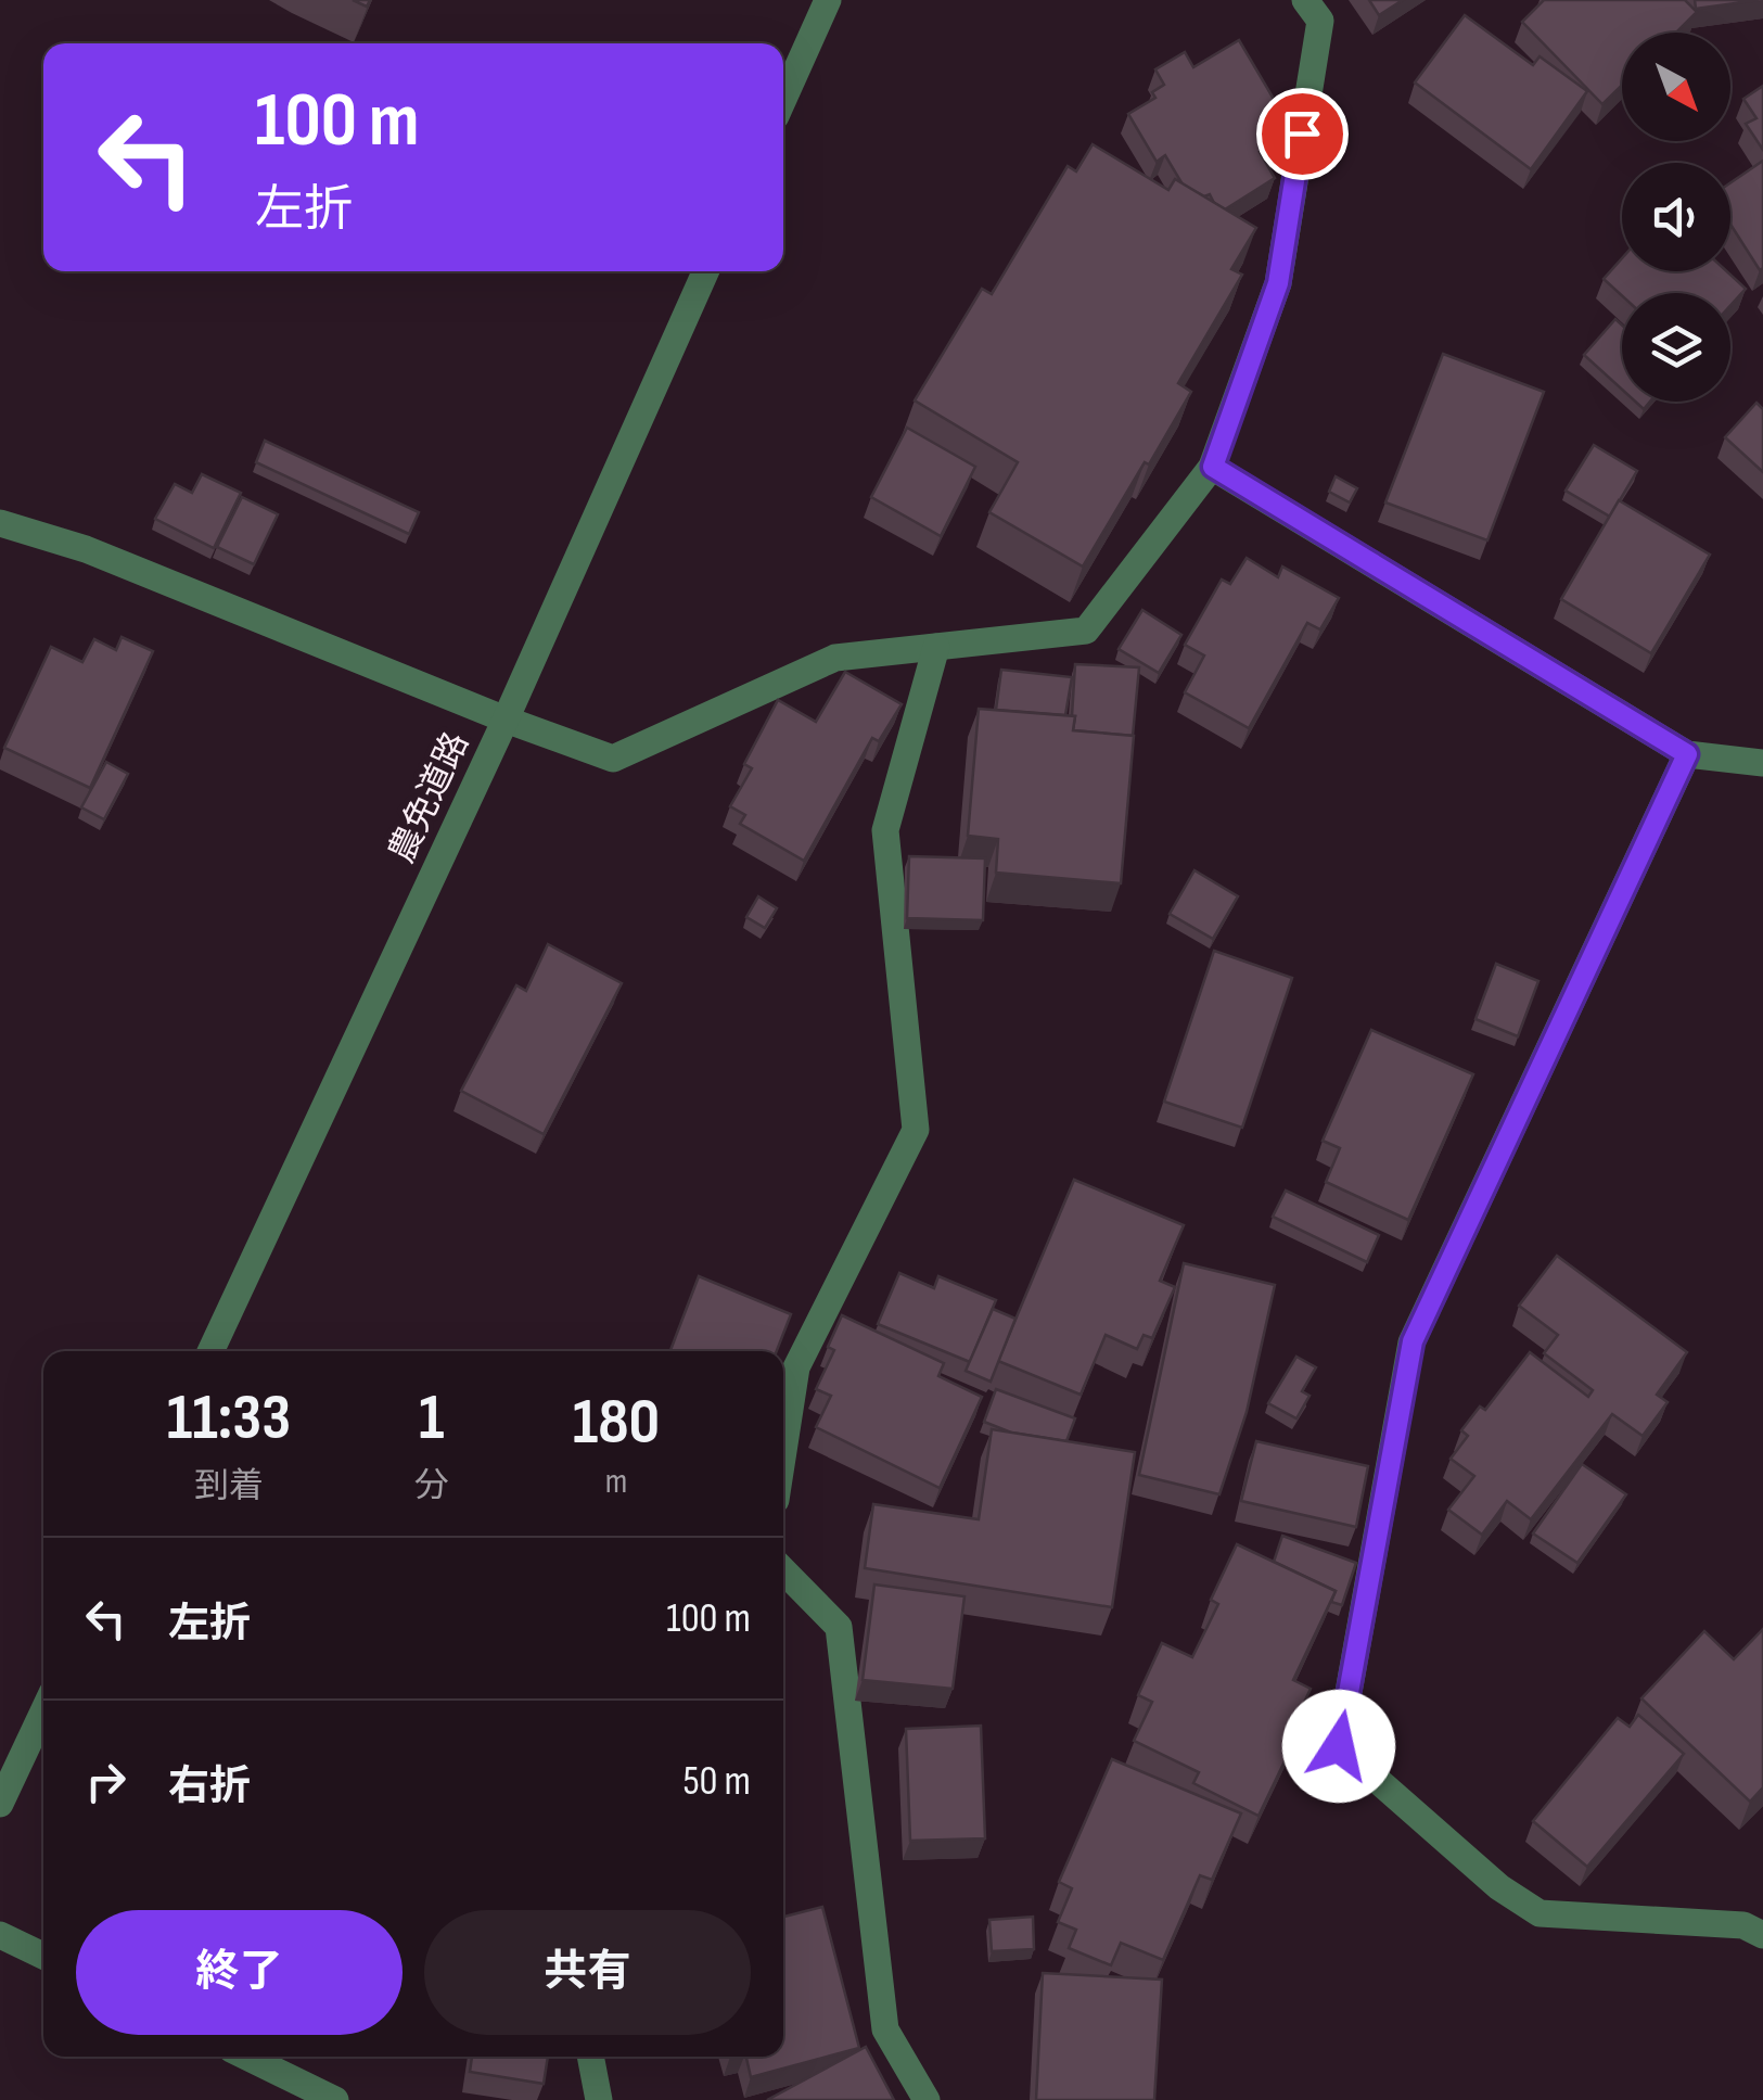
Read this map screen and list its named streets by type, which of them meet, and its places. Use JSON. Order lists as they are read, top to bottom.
{
  "streets": {
    "street": ["農免道路"]
  },
  "north": "bottom right",
  "page": {
    "turn": ["100 m", "左折"],
    "eta": [
      "11:33",
      "到着",
      "1",
      "分",
      "180",
      "m"
    ],
    "list": [
      {
        "name": "左折",
        "value": "100 m"
      },
      {
        "name": "右折",
        "value": "50 m"
      }
    ],
    "buttons": ["終了", "共有"]
  }
}
